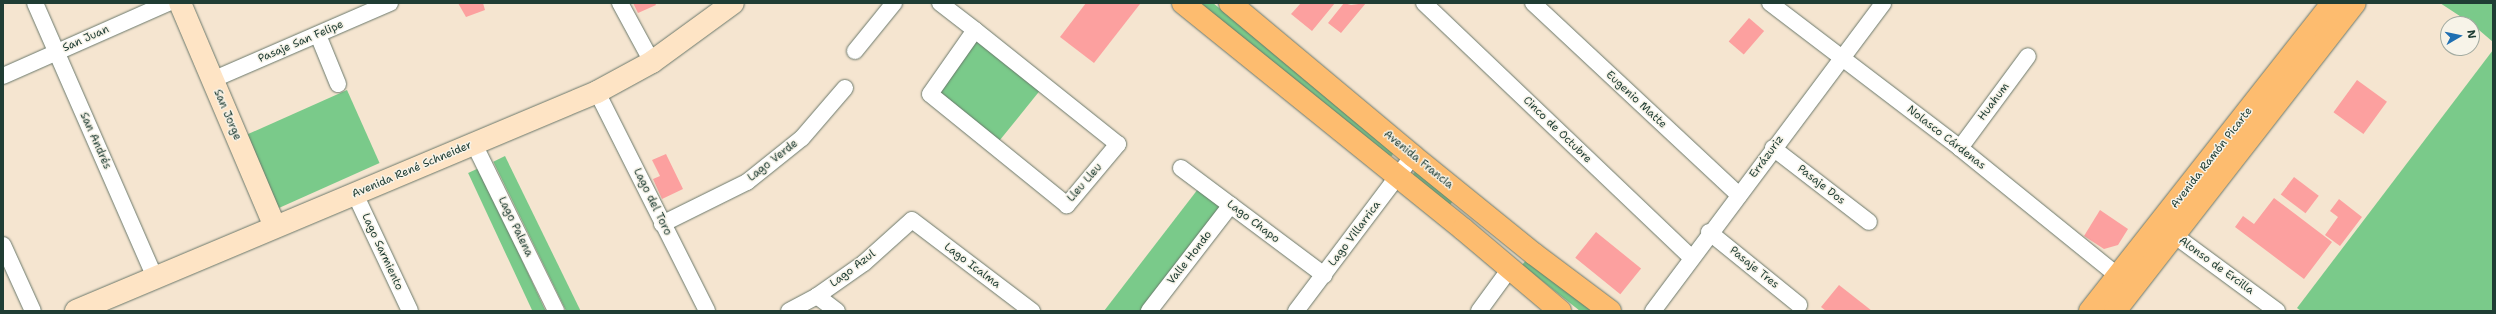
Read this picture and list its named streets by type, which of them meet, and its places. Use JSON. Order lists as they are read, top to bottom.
{
  "streets": {
    "main road": [
      "San Jorge",
      "Avenida Ramón Picarte",
      "Avenida Francia",
      "Avenida René Schneider"
    ],
    "street": [
      "San Juan",
      "Pasaje San Felipe",
      "Eugenio Matte",
      "Huahum",
      "Cinco de Octubre",
      "Nolasco Cárdenas",
      "San Andrés",
      "Errázuriz",
      "Lago Verde",
      "Lleu Lleu",
      "Pasaje Dos",
      "Lago del Toro",
      "Lago Chapo",
      "Lago Palena",
      "Lago Villarrica",
      "Lago Sarmiento",
      "Valle Hondo",
      "Lago Icalma",
      "Alonso de Ercilla",
      "Pasaje Tres",
      "Lago Azul"
    ]
  },
  "crossings": [
    ["San Juan", "San Andrés"],
    ["Pasaje San Felipe", "San Jorge"],
    ["Eugenio Matte", "Errázuriz"],
    ["Huahum", "Nolasco Cárdenas"],
    ["San Jorge", "Avenida René Schneider"],
    ["Cinco de Octubre", "Errázuriz"],
    ["Nolasco Cárdenas", "Errázuriz"],
    ["Nolasco Cárdenas", "Avenida Ramón Picarte"],
    ["San Andrés", "Avenida René Schneider"],
    ["Errázuriz", "Pasaje Dos"],
    ["Errázuriz", "Pasaje Tres"],
    ["Avenida Ramón Picarte", "Alonso de Ercilla"],
    ["Avenida Francia", "Lago Villarrica"],
    ["Lago Verde", "Lago del Toro"],
    ["Avenida René Schneider", "Lago del Toro"],
    ["Avenida René Schneider", "Lago Palena"],
    ["Avenida René Schneider", "Lago Sarmiento"],
    ["Lago Chapo", "Lago Villarrica"],
    ["Lago Chapo", "Valle Hondo"],
    ["Lago Icalma", "Lago Azul"]
  ],
  "north": "right"
}
